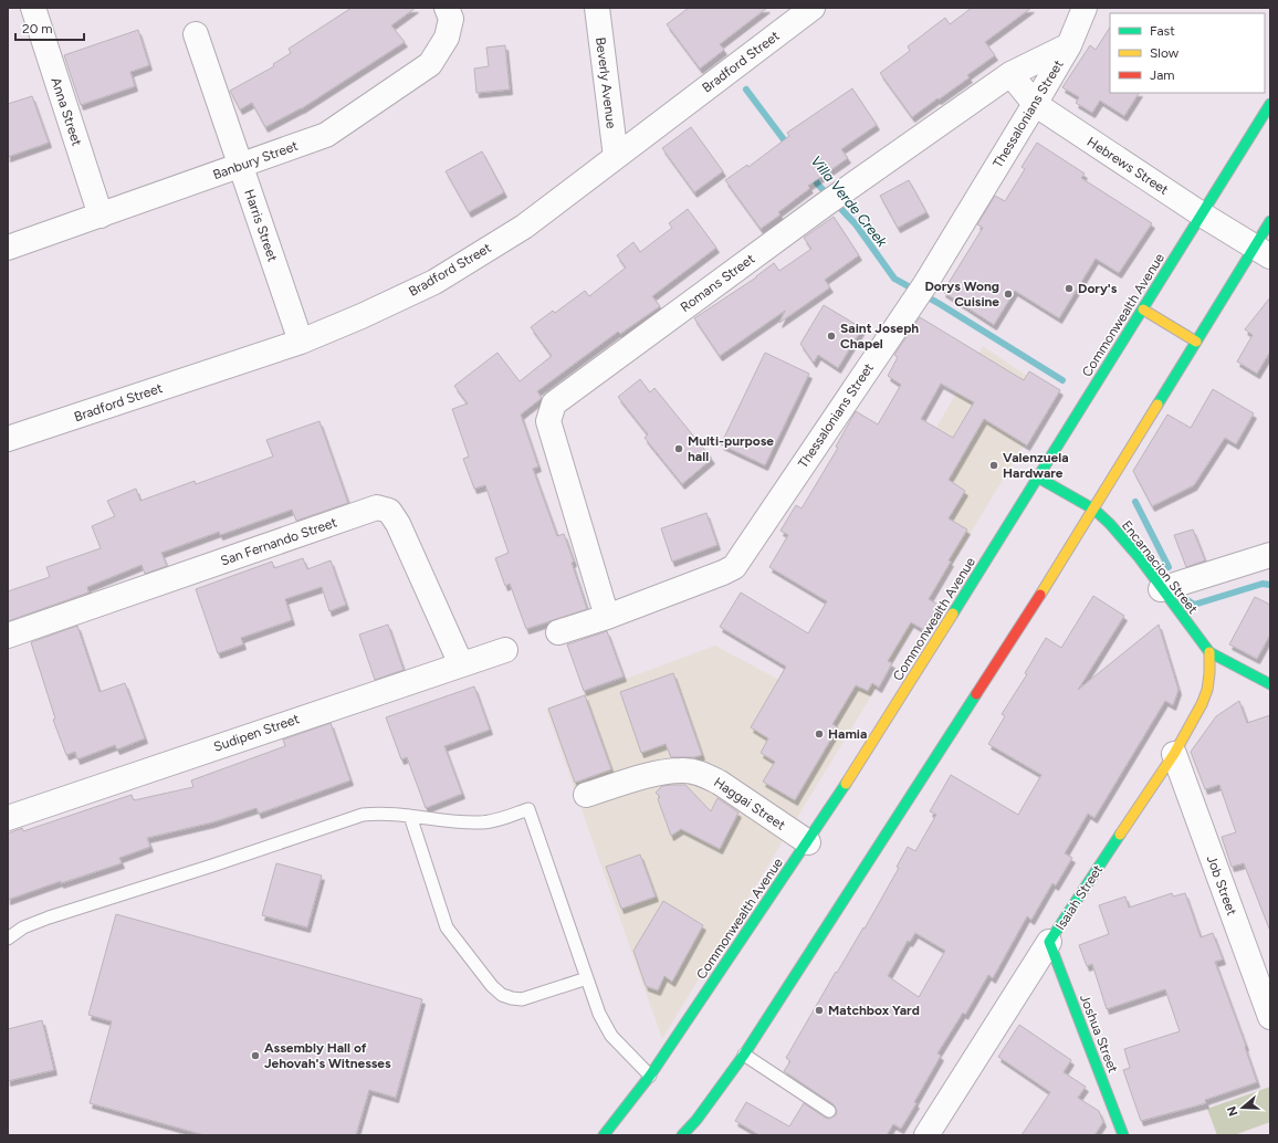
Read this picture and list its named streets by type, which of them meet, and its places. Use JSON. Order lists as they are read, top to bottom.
{
  "streets": {
    "main road": [
      "Commonwealth Avenue",
      "Encarnacion Street",
      "Isaiah Street",
      "Joshua Street"
    ],
    "street": [
      "Bradford Street",
      "Beverly Avenue",
      "Anna Street",
      "Thessalonians Street",
      "Banbury Street",
      "Hebrews Street",
      "Harris Street",
      "Romans Street",
      "San Fernando Street",
      "Sudipen Street",
      "Haggai Street",
      "Job Street"
    ]
  },
  "crossings": [
    ["Bradford Street", "Beverly Avenue"],
    ["Bradford Street", "Harris Street"],
    ["Anna Street", "Banbury Street"],
    ["Thessalonians Street", "Hebrews Street"],
    ["Thessalonians Street", "Romans Street"],
    ["Banbury Street", "Harris Street"],
    ["Hebrews Street", "Romans Street"],
    ["Hebrews Street", "Commonwealth Avenue"],
    ["Commonwealth Avenue", "Encarnacion Street"],
    ["Commonwealth Avenue", "Haggai Street"],
    ["San Fernando Street", "Sudipen Street"],
    ["Encarnacion Street", "Isaiah Street"],
    ["Job Street", "Isaiah Street"],
    ["Isaiah Street", "Joshua Street"]
  ],
  "water": ["Villa Verde Creek"],
  "places": [
    "Dory's",
    "Dorys Wong Cuisine",
    "Saint Joseph Chapel",
    "Multi-purpose hall",
    "Valenzuela Hardware",
    "Hamia",
    "Matchbox Yard",
    "Assembly Hall of Jehovah's Witnesses"
  ],
  "legend": ["Fast", "Slow", "Jam"],
  "scale_bar": "20 m",
  "north": "left"
}
